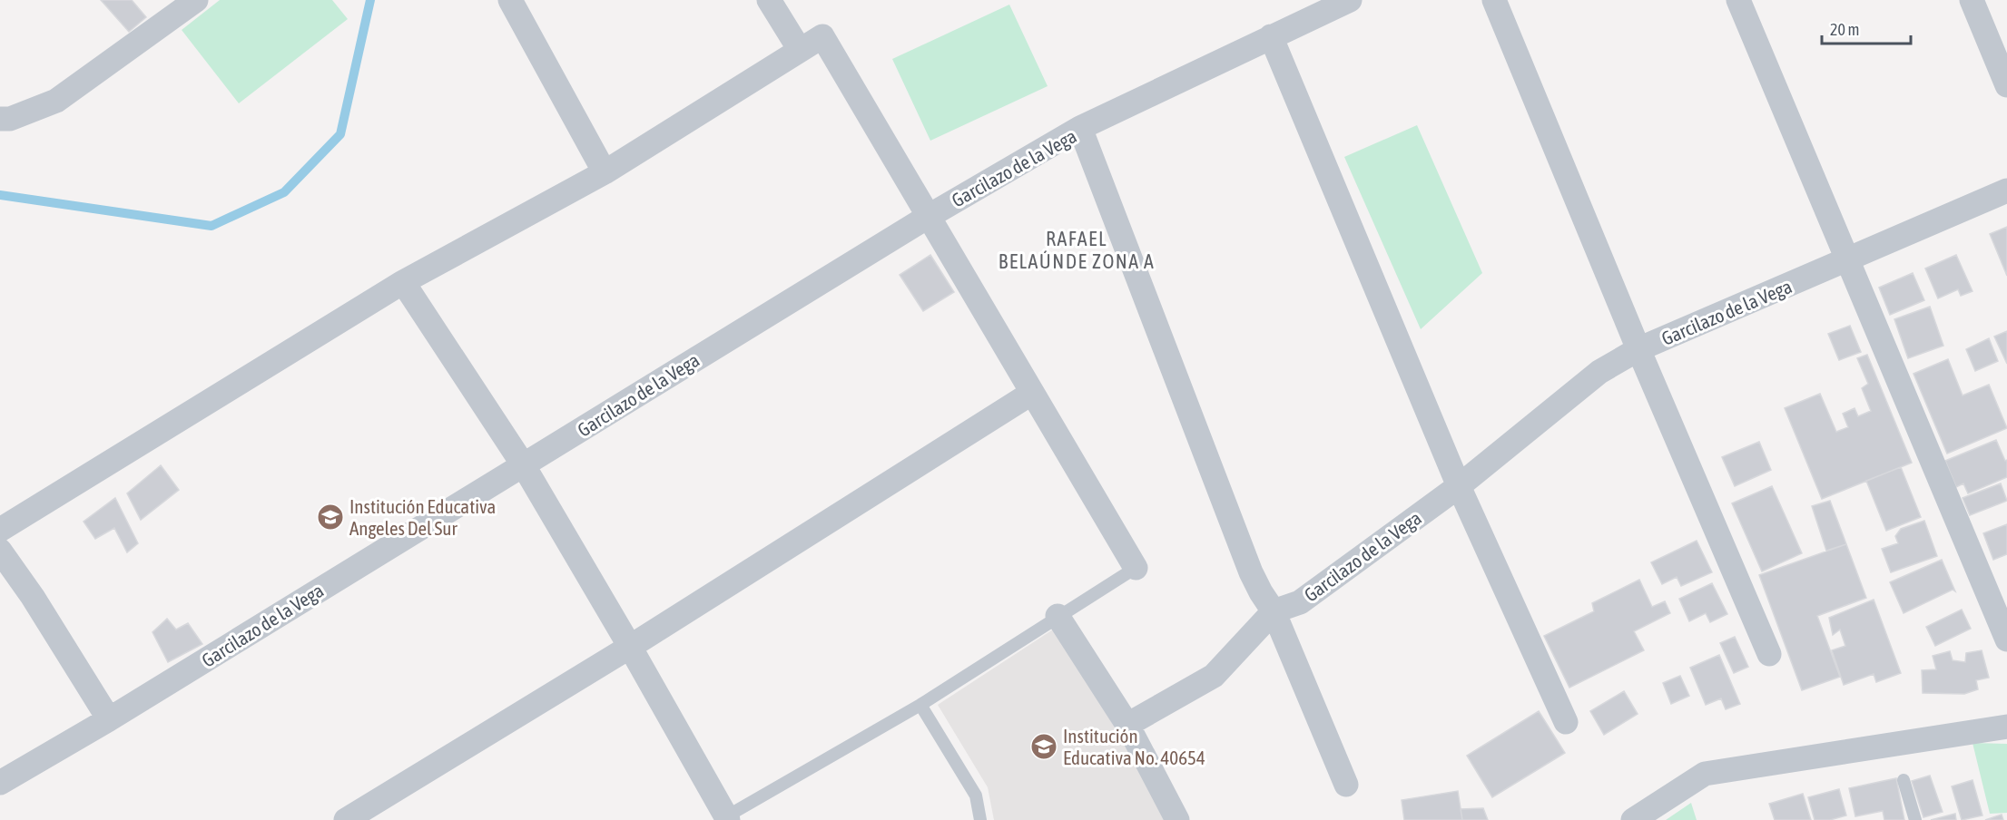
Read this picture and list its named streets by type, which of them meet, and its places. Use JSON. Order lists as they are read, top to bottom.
{
  "streets": {
    "street": ["Garcilazo de la Vega"]
  },
  "districts": ["RAFAEL BELAÚNDE ZONA A"],
  "places": {
    "school or university": ["Institución Educativa Angeles Del Sur", "Institución Educativa No. 40654"]
  },
  "scale_bar": "20 m"
}
